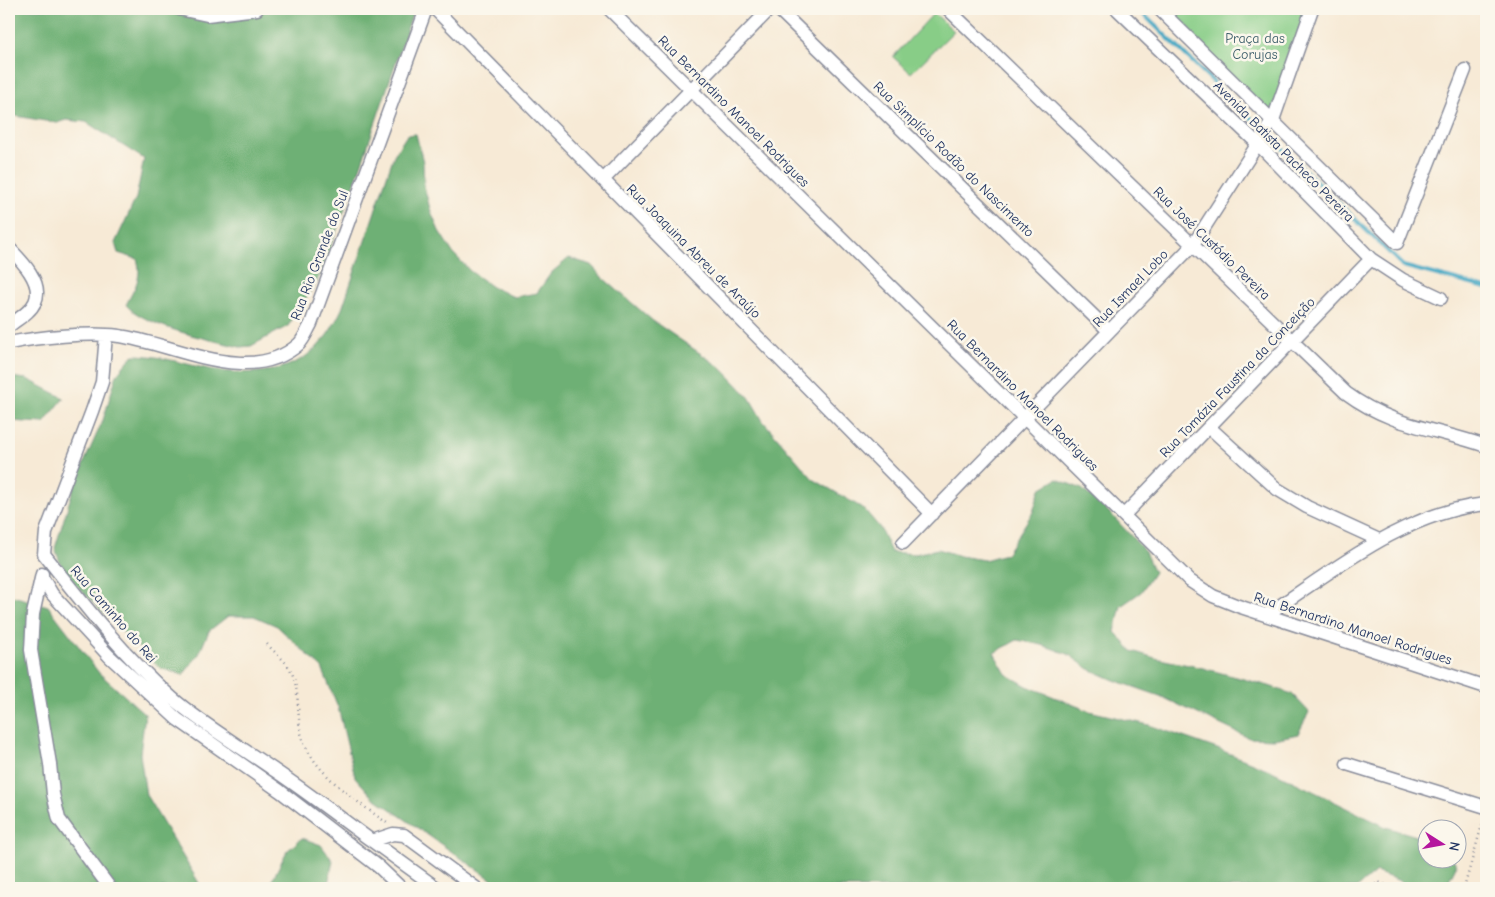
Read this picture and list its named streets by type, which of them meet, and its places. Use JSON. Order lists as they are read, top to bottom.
{
  "streets": {
    "street": [
      "Rua Bernardino Manoel Rodrigues",
      "Avenida Batista Pacheco Pereira",
      "Rua Simplício Rodão do Nascimento",
      "Rua José Custódio Pereira",
      "Rua Joaquina Abreu de Araújo",
      "Rua Rio Grande do Sul",
      "Rua Ismael Lobo",
      "Rua Tomázia Faustina da Conceição",
      "Rua Caminho do Rei"
    ]
  },
  "crossings": [
    ["Rua Bernardino Manoel Rodrigues", "Rua Ismael Lobo"],
    ["Rua Bernardino Manoel Rodrigues", "Rua Tomázia Faustina da Conceição"],
    ["Avenida Batista Pacheco Pereira", "Rua Ismael Lobo"],
    ["Avenida Batista Pacheco Pereira", "Rua Tomázia Faustina da Conceição"],
    ["Rua Simplício Rodão do Nascimento", "Rua Ismael Lobo"],
    ["Rua José Custódio Pereira", "Rua Ismael Lobo"],
    ["Rua José Custódio Pereira", "Rua Tomázia Faustina da Conceição"],
    ["Rua Joaquina Abreu de Araújo", "Rua Ismael Lobo"]
  ],
  "parks": ["Praça das Corujas"],
  "north": "right"
}
